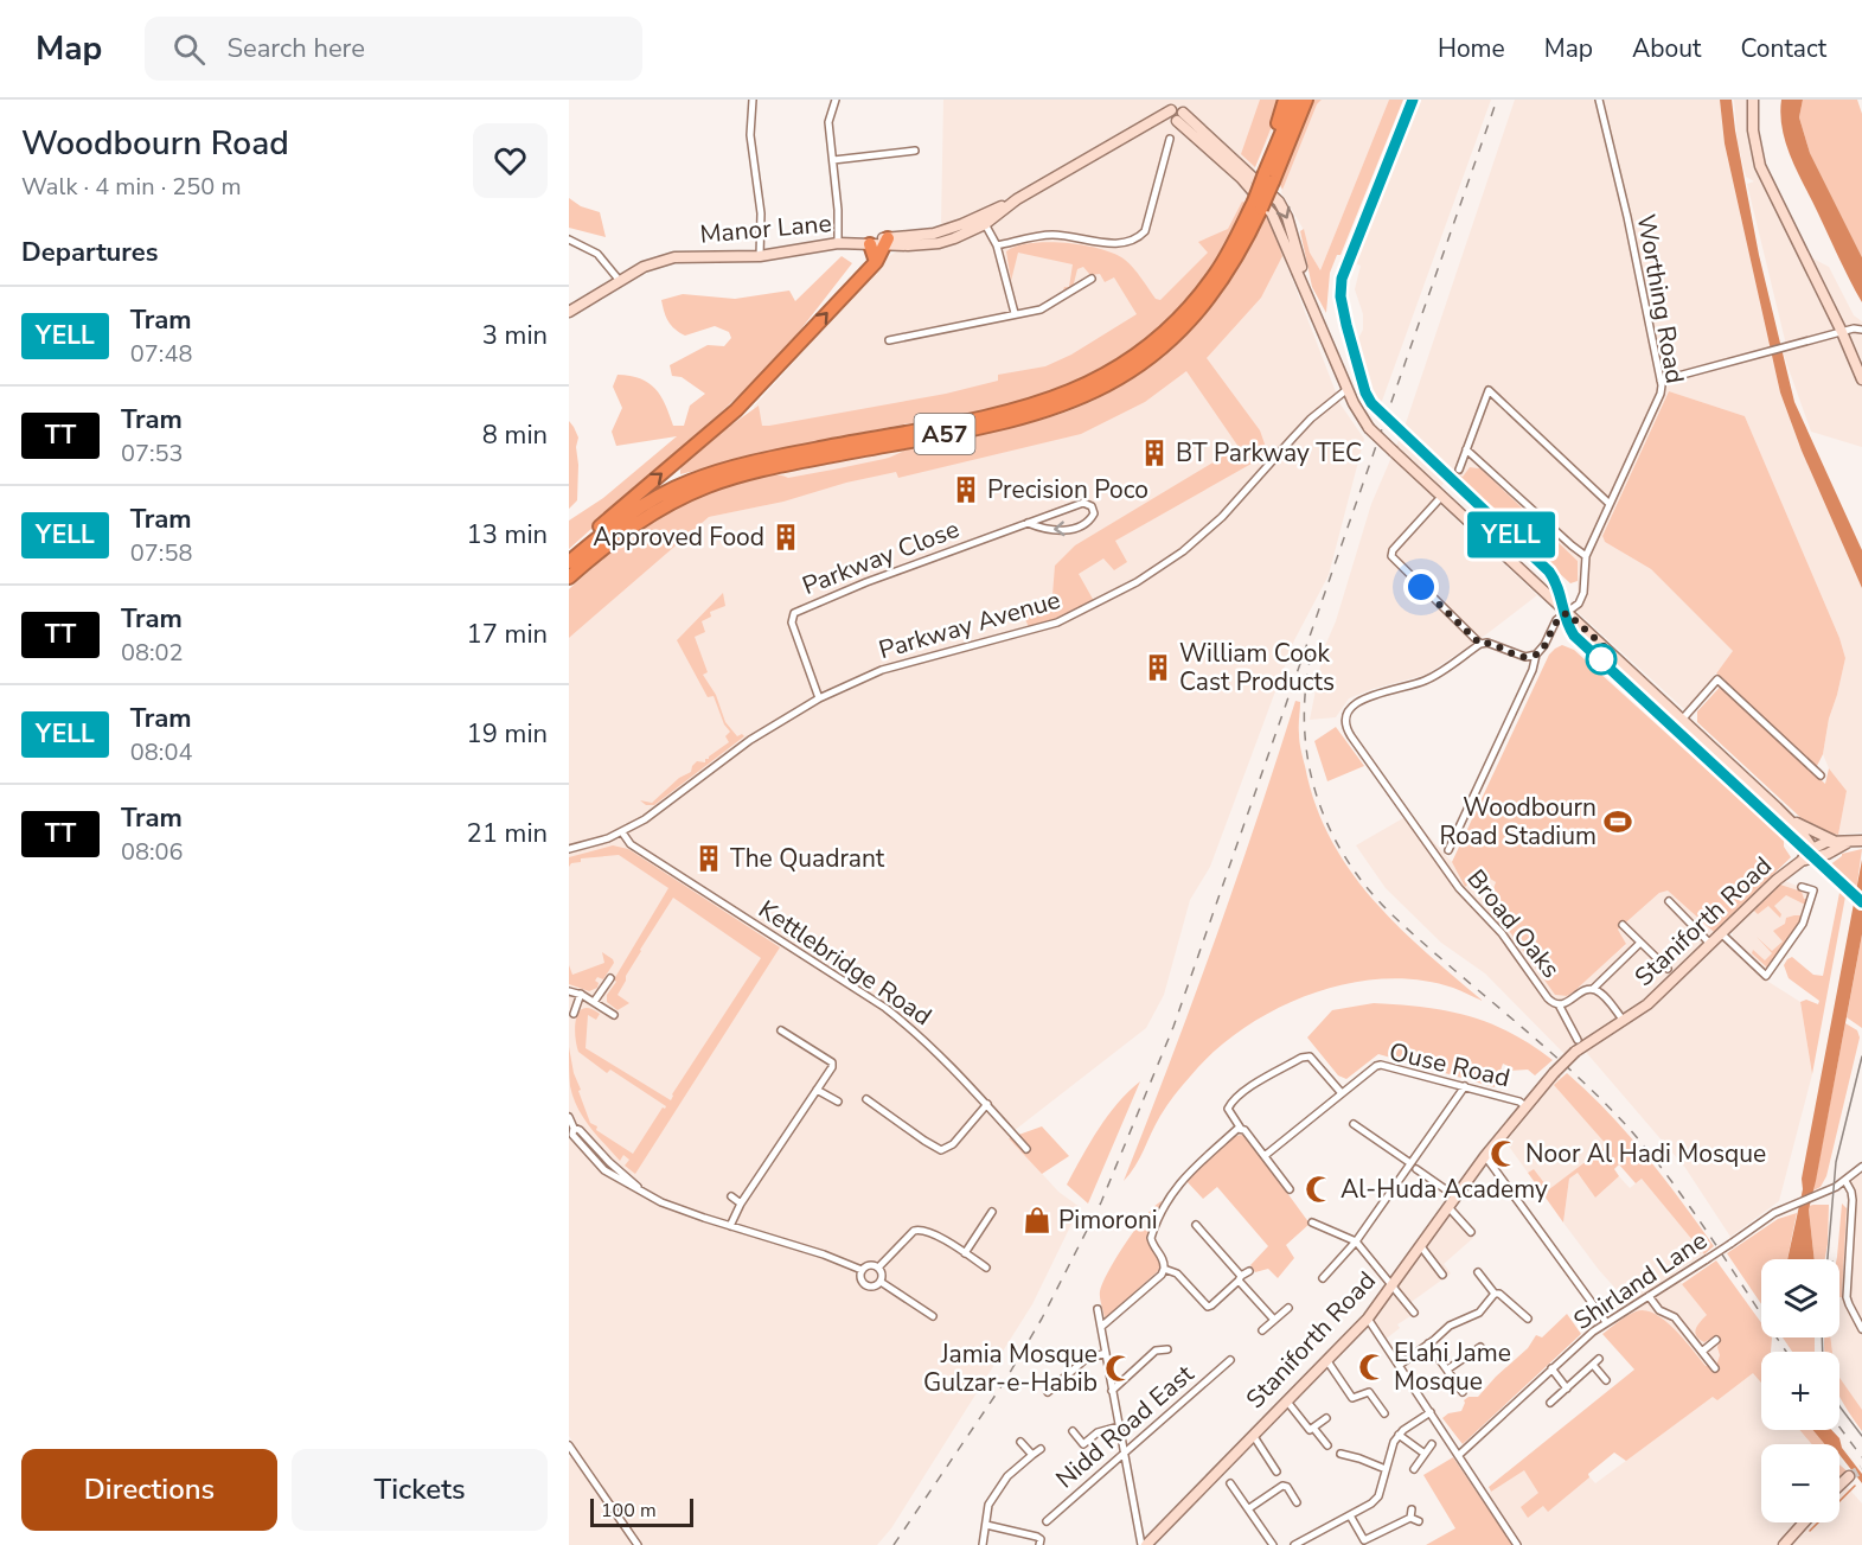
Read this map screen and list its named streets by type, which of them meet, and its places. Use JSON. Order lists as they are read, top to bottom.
{
  "streets": {
    "highway": ["A57"],
    "street": [
      "Manor Lane",
      "Worthing Road",
      "Parkway Close",
      "Parkway Avenue",
      "Staniforth Road",
      "Broad Oaks",
      "Kettlebridge Road",
      "Ouse Road",
      "Shirland Lane",
      "Nidd Road East"
    ]
  },
  "crossings": [
    ["Parkway Close", "Parkway Avenue"],
    ["Parkway Avenue", "Kettlebridge Road"],
    ["Staniforth Road", "Broad Oaks"],
    ["Staniforth Road", "Ouse Road"]
  ],
  "places": {
    "building": [
      "BT Parkway TEC",
      "Precision Poco",
      "Approved Food",
      "William Cook Cast Products",
      "The Quadrant"
    ],
    "sports": ["Woodbourn Road Stadium"],
    "mosque": [
      "Noor Al Hadi Mosque",
      "Al-Huda Academy",
      "Elahi Jame Mosque",
      "Jamia Mosque Gulzar-e-Habib"
    ],
    "shop": ["Pimoroni"]
  },
  "lines": ["tram line YELL"],
  "scale_bar": "100 m",
  "page": {
    "header": "Map",
    "search": "Search here",
    "nav": [
      "Home",
      "Map",
      "About",
      "Contact"
    ],
    "heading": [
      ["Woodbourn Road", "Walk · 4 min · 250 m"],
      "Departures"
    ],
    "on_map": "YELL",
    "list": [
      {
        "mark": "YELL",
        "name": "Tram",
        "note": "07:48",
        "value": "3 min"
      },
      {
        "mark": "TT",
        "name": "Tram",
        "note": "07:53",
        "value": "8 min"
      },
      {
        "mark": "YELL",
        "name": "Tram",
        "note": "07:58",
        "value": "13 min"
      },
      {
        "mark": "TT",
        "name": "Tram",
        "note": "08:02",
        "value": "17 min"
      },
      {
        "mark": "YELL",
        "name": "Tram",
        "note": "08:04",
        "value": "19 min"
      },
      {
        "mark": "TT",
        "name": "Tram",
        "note": "08:06",
        "value": "21 min"
      }
    ],
    "map_buttons": ["+", "−"],
    "buttons": ["Directions", "Tickets"],
    "scale": "100 m"
  }
}
